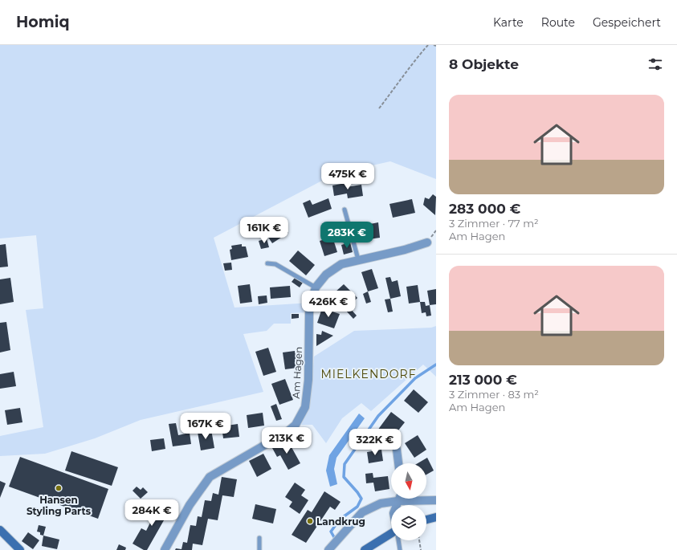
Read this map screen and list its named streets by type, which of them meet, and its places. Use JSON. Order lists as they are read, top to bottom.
{
  "streets": {
    "street": ["Am Hagen"]
  },
  "districts": ["MIELKENDORF"],
  "places": ["Hansen Styling Parts", "Landkrug"],
  "north": "bottom",
  "page": {
    "header": "Homiq",
    "nav": ["Karte", "Route", "Gespeichert"],
    "heading": "8 Objekte",
    "list": [
      {
        "name": "283 000 €",
        "note": "3 Zimmer · 77 m² · Am Hagen"
      },
      {
        "name": "213 000 €",
        "note": "3 Zimmer · 83 m² · Am Hagen"
      }
    ],
    "price": [
      "475K €",
      "161K €",
      "283K €",
      "426K €",
      "167K €",
      "213K €",
      "322K €",
      "284K €"
    ]
  }
}
